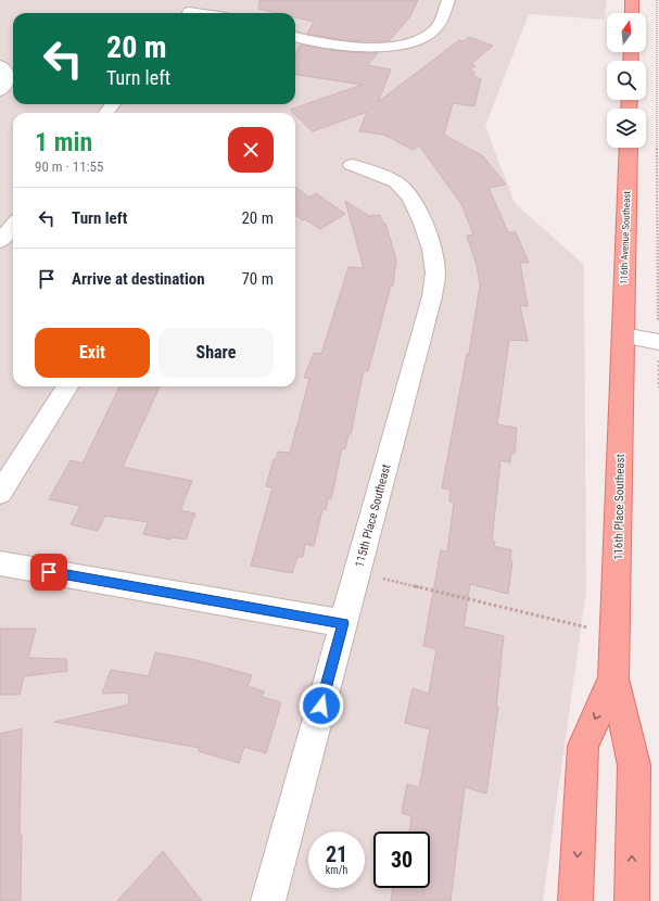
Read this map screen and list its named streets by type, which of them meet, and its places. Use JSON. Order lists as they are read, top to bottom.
{
  "streets": {
    "main road": ["116th Avenue Southeast", "116th Place Southeast"],
    "street": ["115th Place Southeast"]
  },
  "crossings": [
    ["116th Avenue Southeast", "116th Place Southeast"]
  ],
  "north": "top",
  "page": {
    "turn": ["20 m", "Turn left"],
    "heading": ["1 min", "90 m · 11:55"],
    "list": [
      {
        "name": "Turn left",
        "value": "20 m"
      },
      {
        "name": "Arrive at destination",
        "value": "70 m"
      }
    ],
    "buttons": ["Exit", "Share"],
    "speed": "21 km/h",
    "limit": "30"
  }
}
